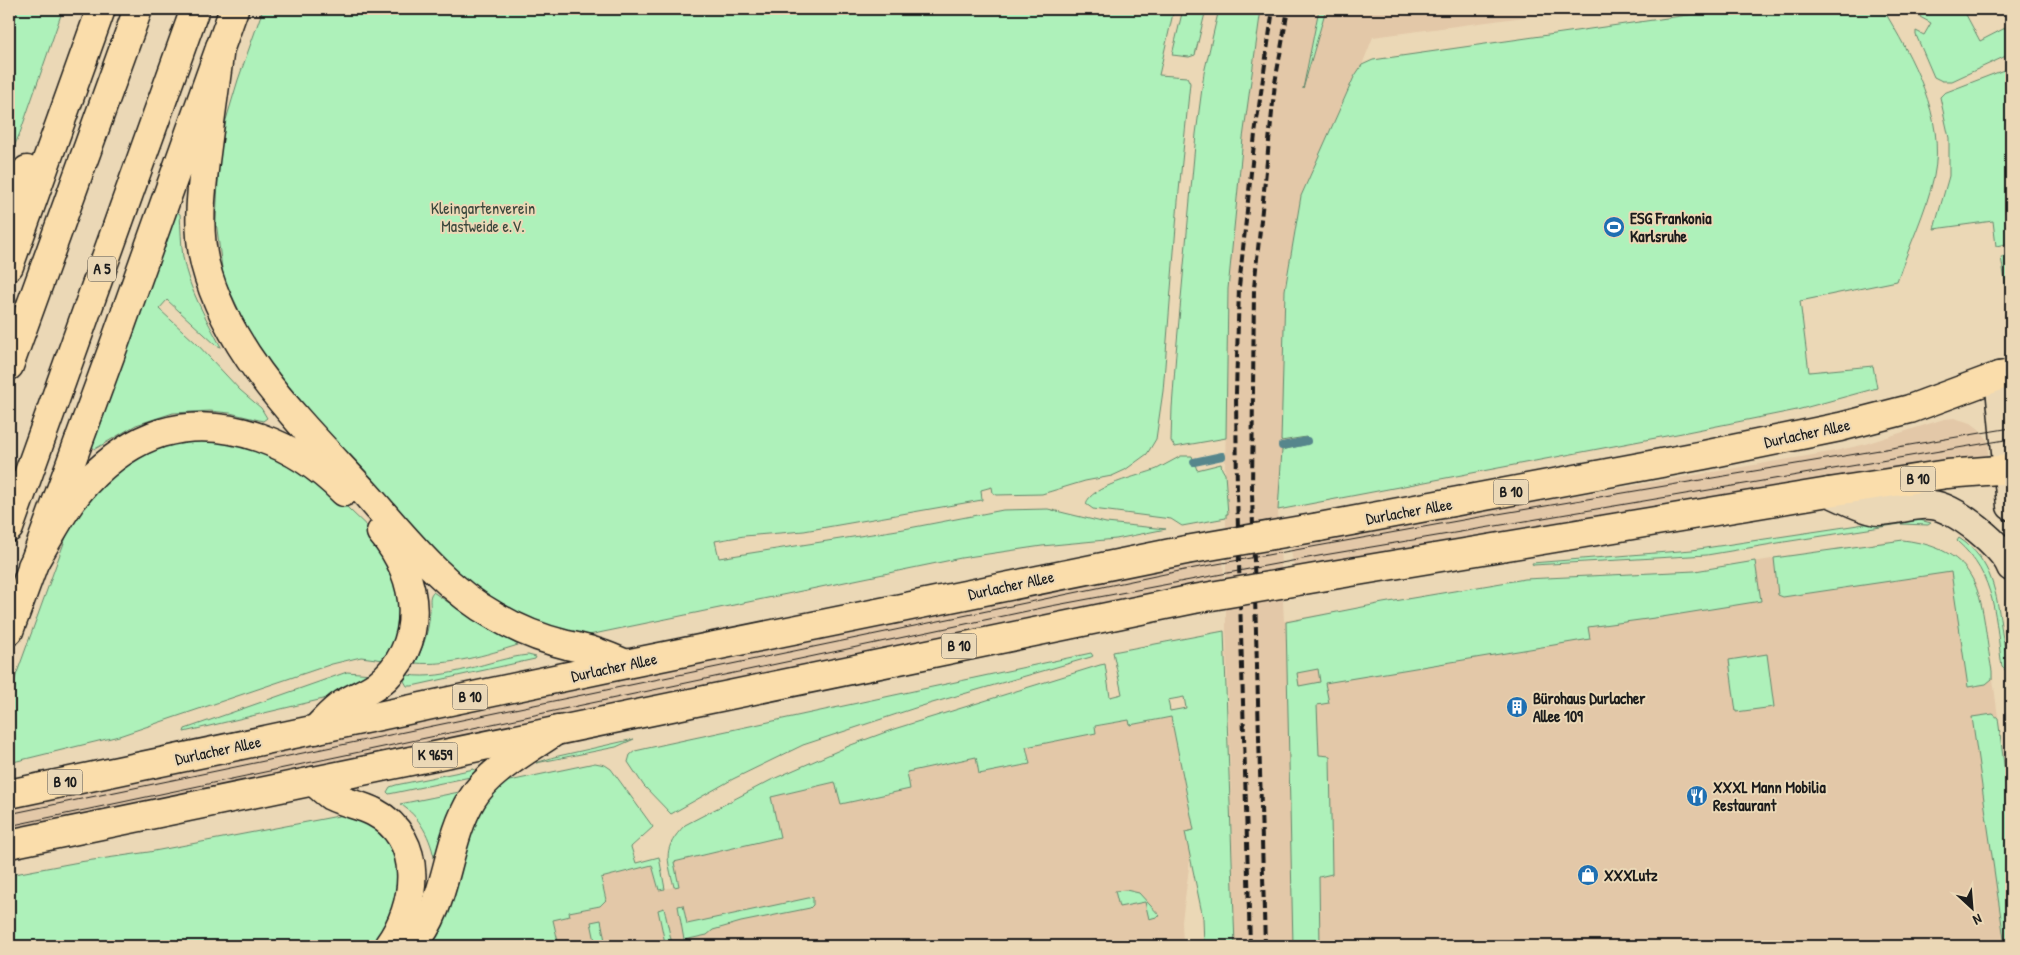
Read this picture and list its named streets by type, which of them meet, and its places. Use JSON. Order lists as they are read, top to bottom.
{
  "streets": {
    "main road": [
      "A 5",
      "Durlacher Allee",
      "B 10",
      "K 9659"
    ]
  },
  "crossings": [
    ["B 10", "K 9659"]
  ],
  "parks": ["Kleingartenverein Mastweide e.V."],
  "places": {
    "sports": ["ESG Frankonia Karlsruhe"],
    "building": ["Bürohaus Durlacher Allee 109"],
    "restaurant": ["XXXL Mann Mobilia Restaurant"],
    "shop": ["XXXLutz"]
  },
  "north": "bottom right"
}
